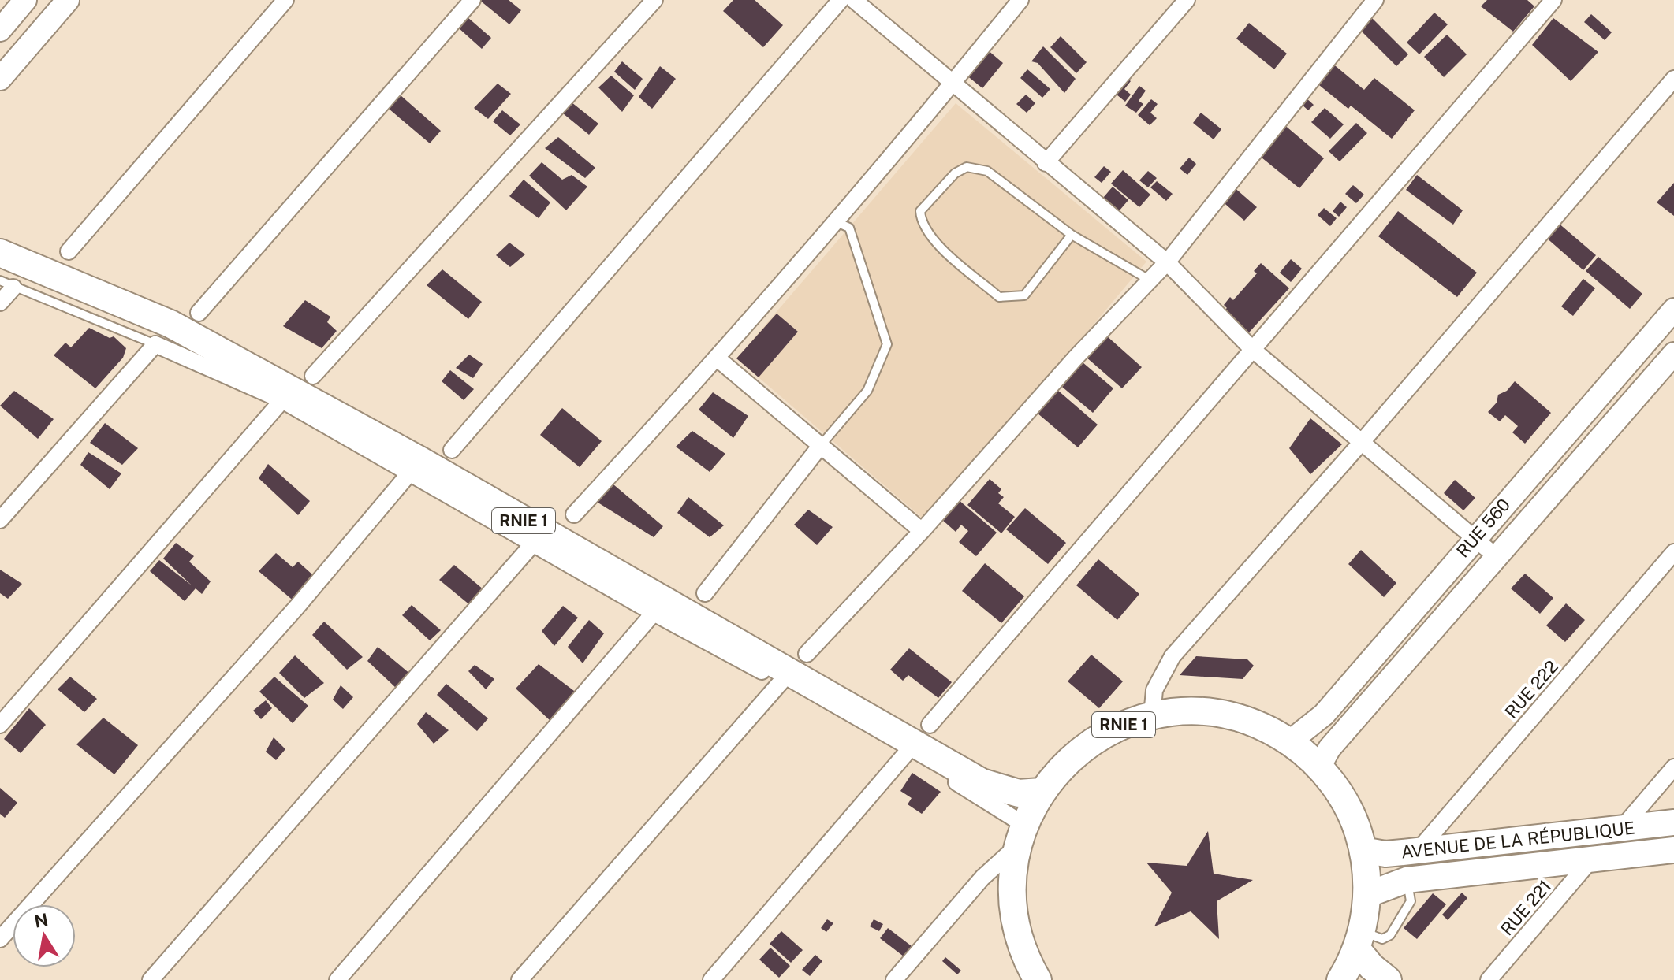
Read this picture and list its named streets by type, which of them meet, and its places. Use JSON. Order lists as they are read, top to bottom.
{
  "streets": {
    "highway": ["RNIE 1"],
    "main road": ["RUE 560", "AVENUE DE LA RÉPUBLIQUE"],
    "street": ["RUE 222", "RUE 221"]
  },
  "crossings": [
    ["RNIE 1", "RUE 560"],
    ["RNIE 1", "AVENUE DE LA RÉPUBLIQUE"],
    ["RUE 222", "AVENUE DE LA RÉPUBLIQUE"],
    ["AVENUE DE LA RÉPUBLIQUE", "RUE 221"]
  ],
  "north": "top"
}
